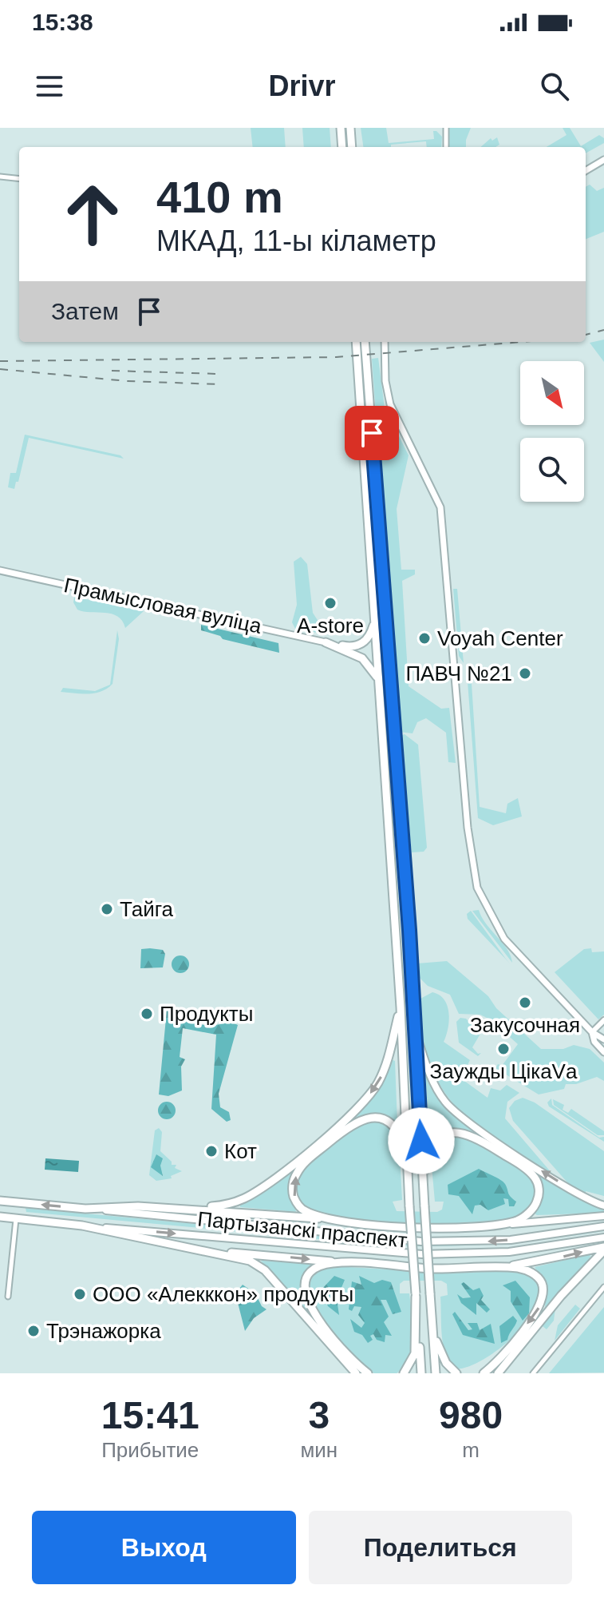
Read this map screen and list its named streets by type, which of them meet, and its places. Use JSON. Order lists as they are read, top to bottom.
{
  "streets": {
    "highway": ["Партызанскі праспект"],
    "main road": ["Прамысловая вуліца"]
  },
  "places": [
    "А-store",
    "Voyah Center",
    "ПАВЧ №21",
    "Тайга",
    "Закусочная",
    "Продукты",
    "Заужды ЦікаVа",
    "Кот",
    "ООО «Алекккон» продукты",
    "Трэнажорка"
  ],
  "north": "bottom right",
  "page": {
    "status": "15:38",
    "header": "Drivr",
    "turn": ["410 m", "МКАД, 11-ы кіламетр"],
    "then": "Затем",
    "eta": [
      "15:41",
      "Прибытие",
      "3",
      "мин",
      "980",
      "m"
    ],
    "buttons": ["Выход", "Поделиться"]
  }
}
